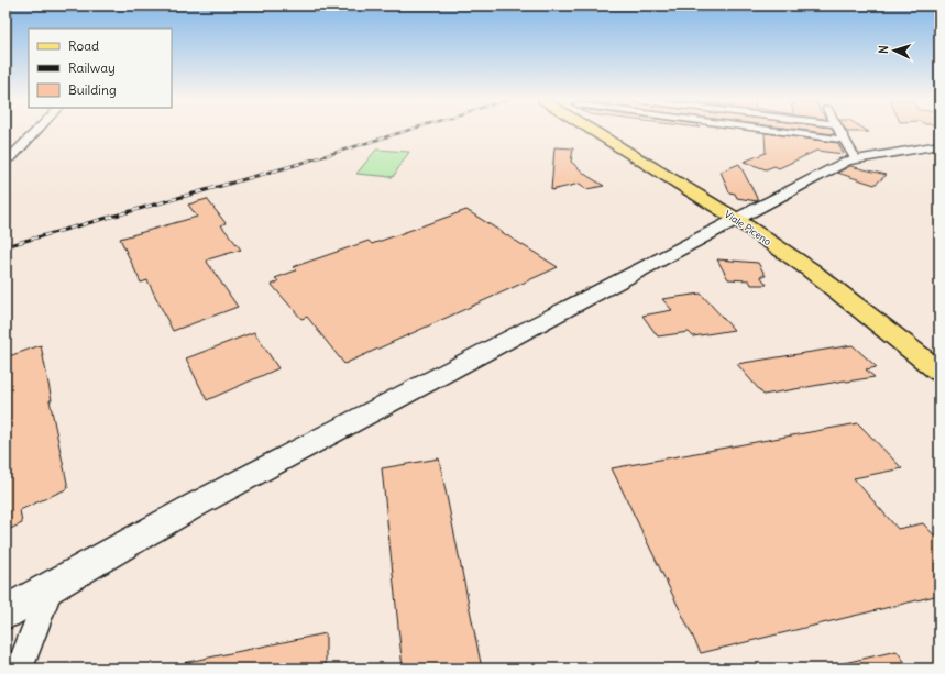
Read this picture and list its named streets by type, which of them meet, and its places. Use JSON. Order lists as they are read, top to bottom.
{
  "streets": {
    "main road": ["Viale Piceno"]
  },
  "legend": ["Road", "Railway", "Building"],
  "north": "left"
}
